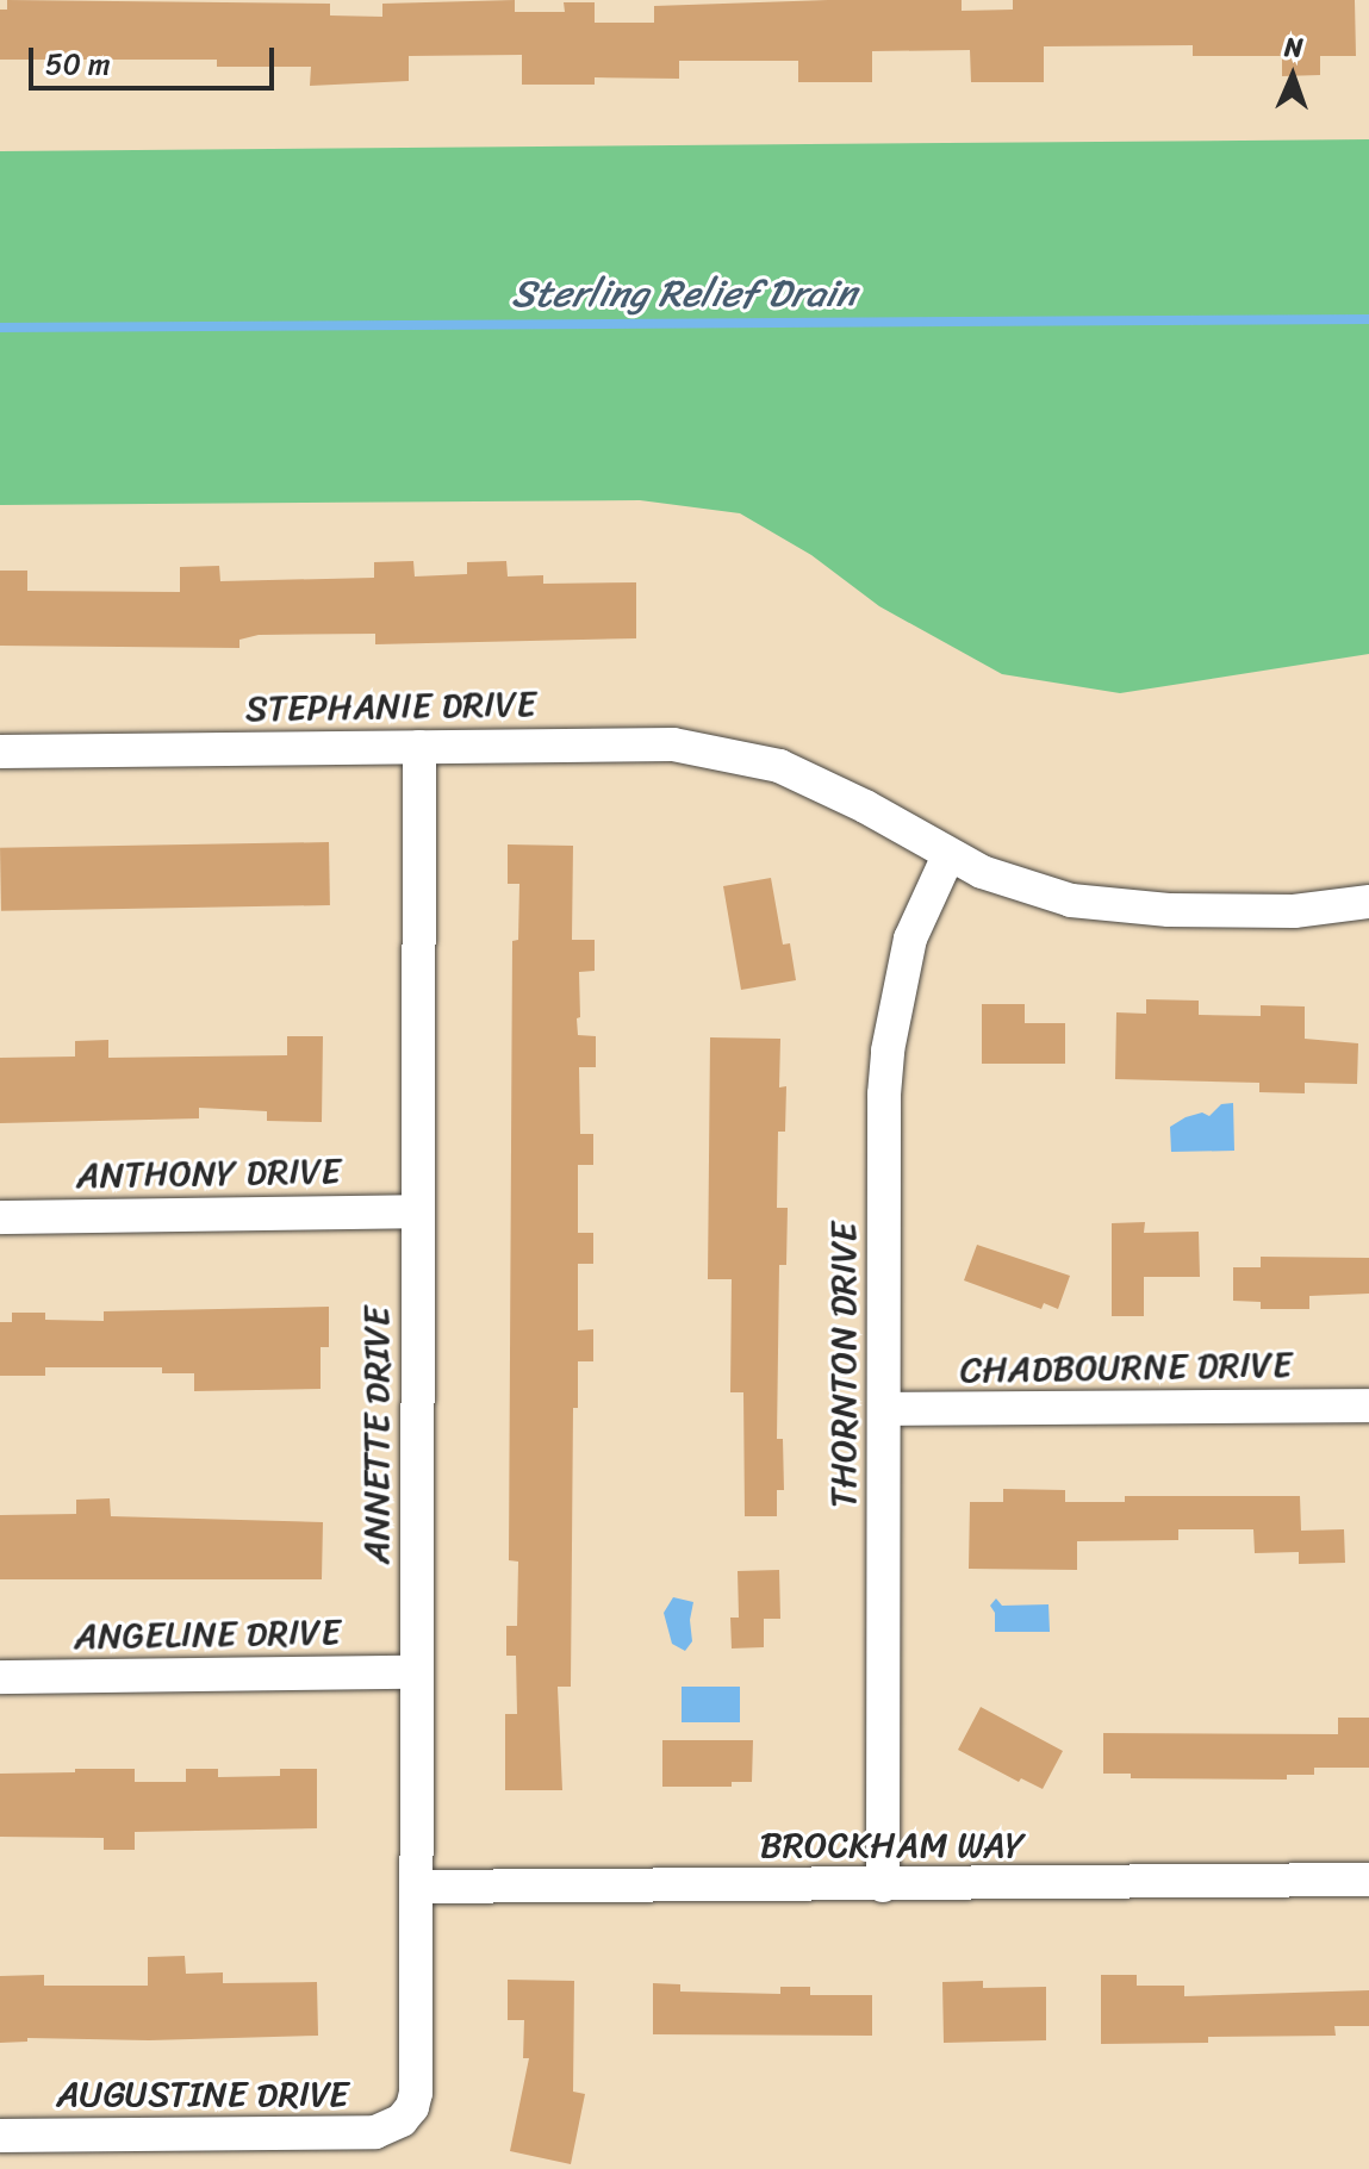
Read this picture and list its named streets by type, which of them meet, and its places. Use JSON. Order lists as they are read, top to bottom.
{
  "streets": {
    "street": [
      "STEPHANIE DRIVE",
      "ANTHONY DRIVE",
      "THORNTON DRIVE",
      "CHADBOURNE DRIVE",
      "ANNETTE DRIVE",
      "ANGELINE DRIVE",
      "BROCKHAM WAY",
      "AUGUSTINE DRIVE"
    ]
  },
  "crossings": [
    ["STEPHANIE DRIVE", "THORNTON DRIVE"],
    ["STEPHANIE DRIVE", "ANNETTE DRIVE"],
    ["ANTHONY DRIVE", "ANNETTE DRIVE"],
    ["THORNTON DRIVE", "CHADBOURNE DRIVE"],
    ["THORNTON DRIVE", "BROCKHAM WAY"],
    ["ANNETTE DRIVE", "ANGELINE DRIVE"],
    ["ANNETTE DRIVE", "BROCKHAM WAY"],
    ["ANNETTE DRIVE", "AUGUSTINE DRIVE"]
  ],
  "water": ["Sterling Relief Drain"],
  "scale_bar": "50 m",
  "north": "top"
}
